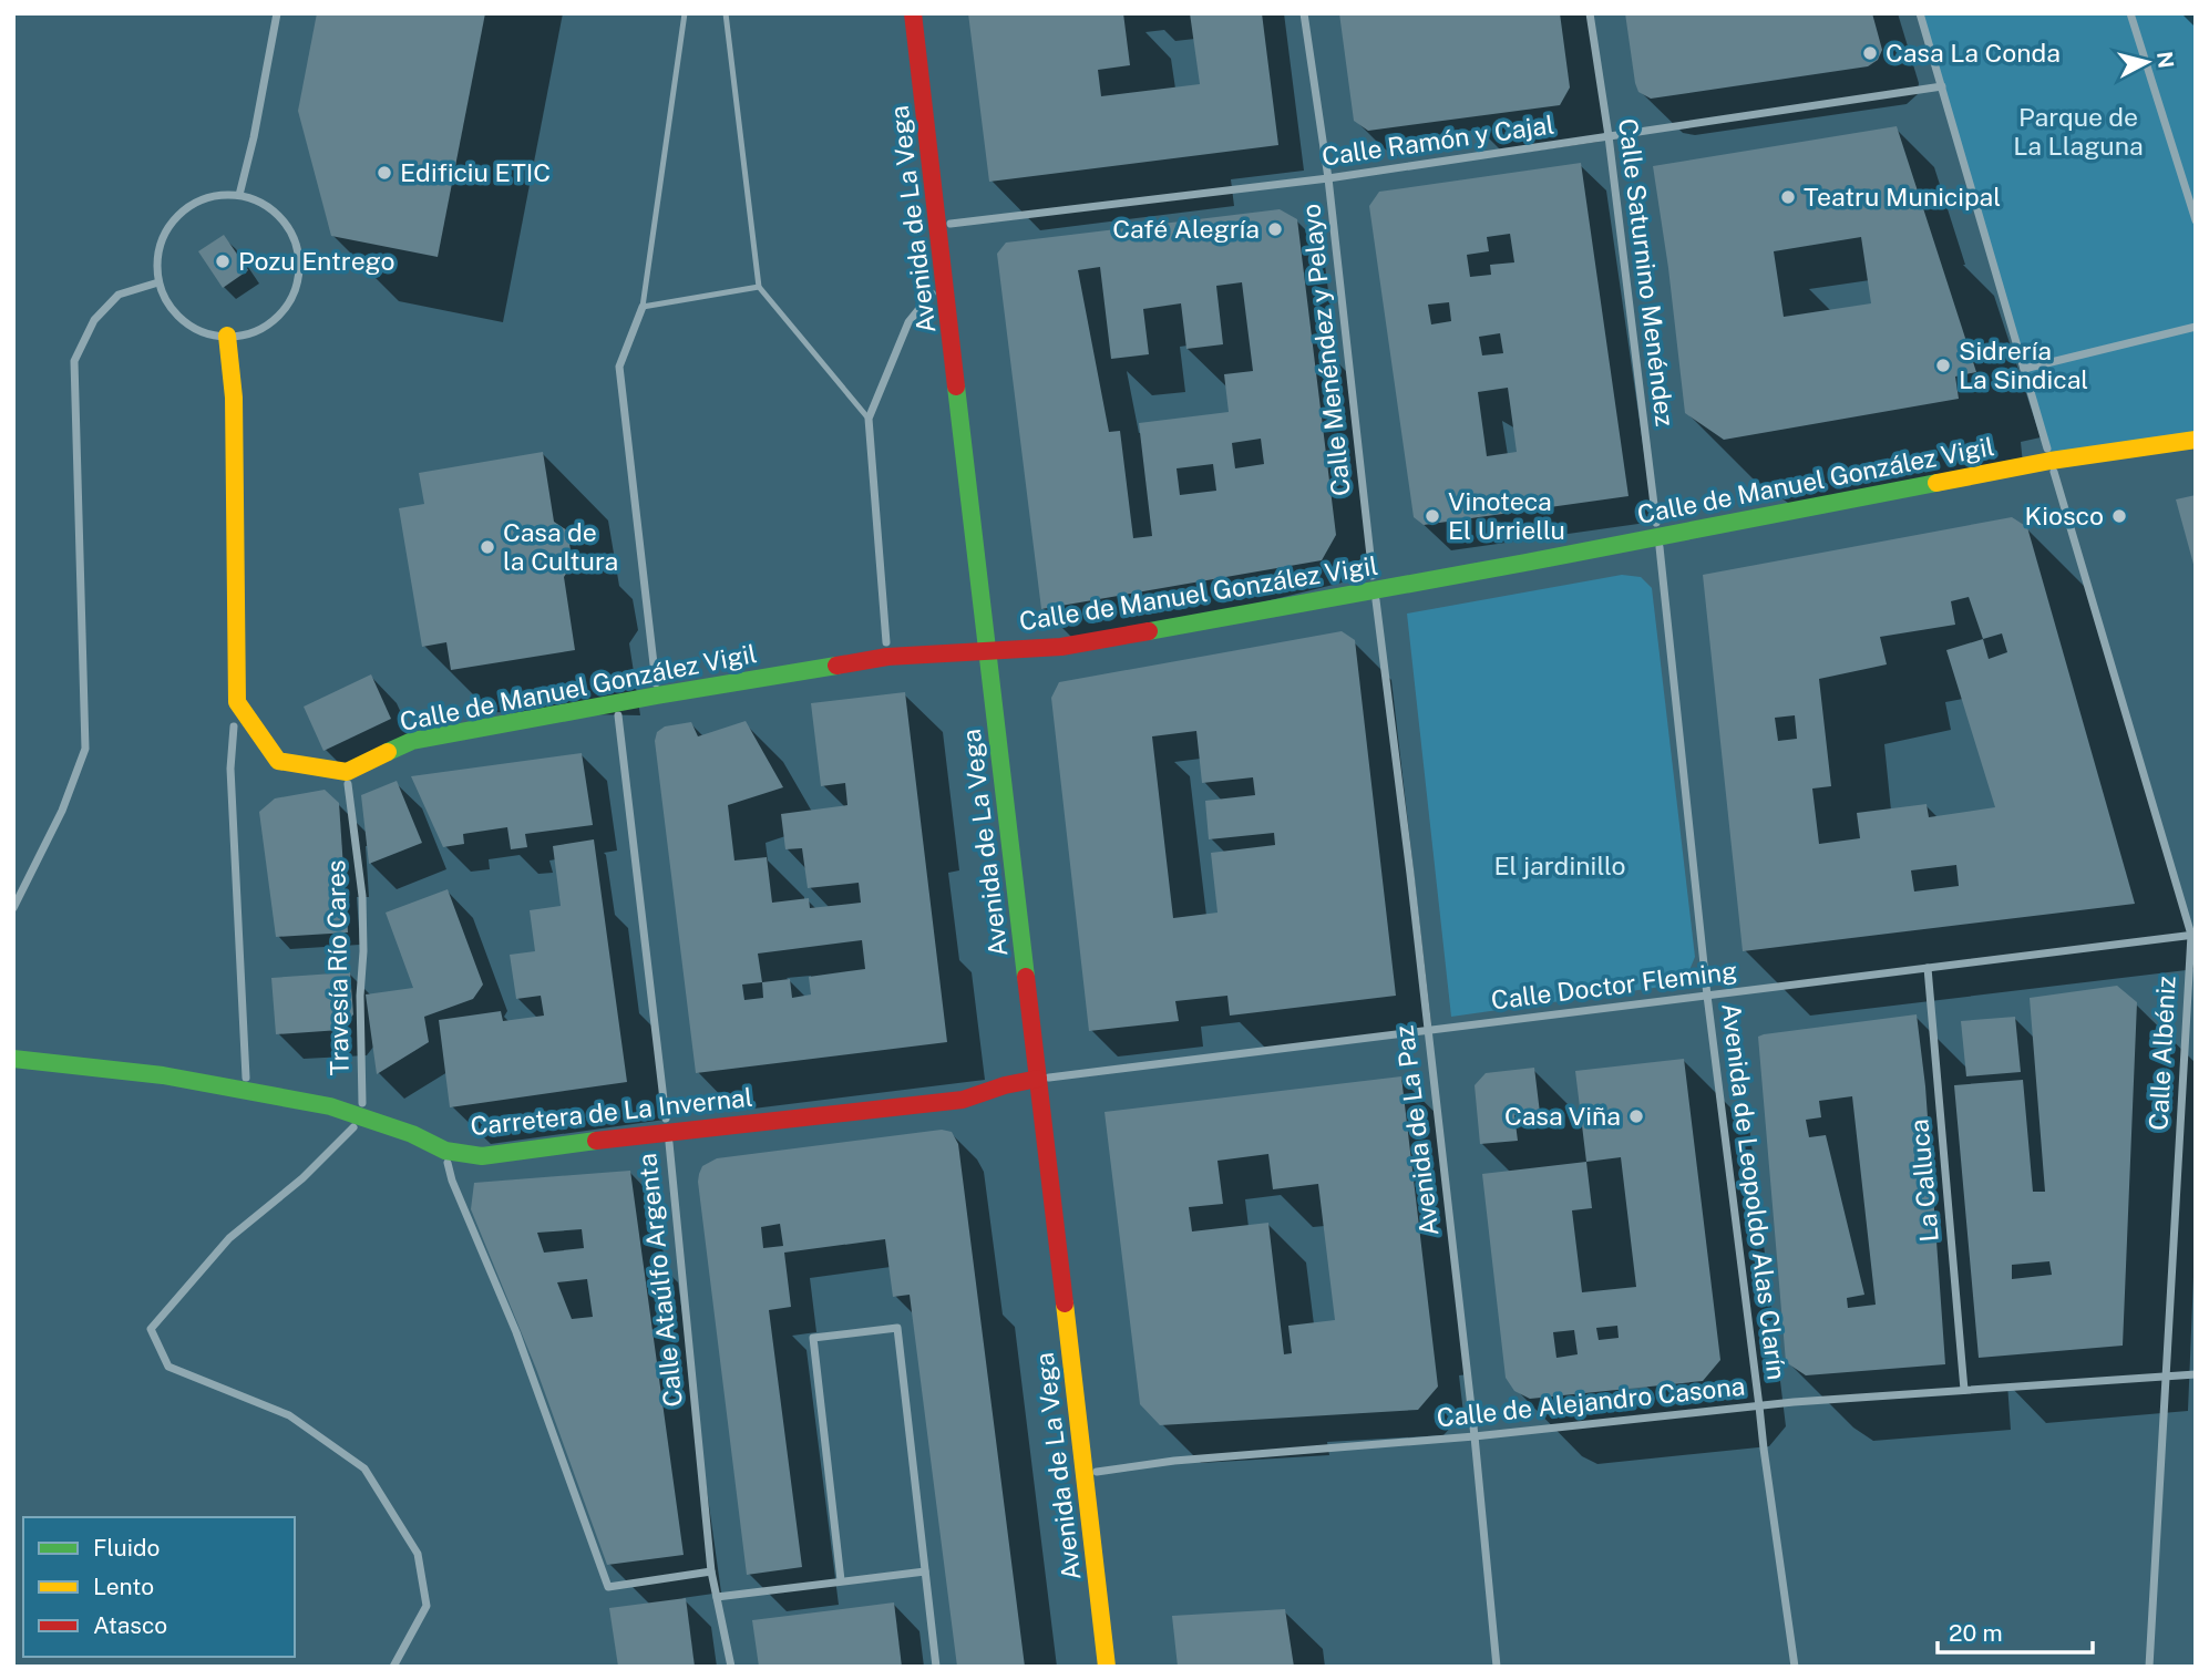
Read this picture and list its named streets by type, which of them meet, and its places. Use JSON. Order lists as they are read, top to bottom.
{
  "streets": {
    "street": [
      "Calle Ramón y Cajal",
      "Avenida de La Vega",
      "Calle Saturnino Menéndez",
      "Calle Menéndez y Pelayo",
      "Calle de Manuel González Vigil",
      "Travesía Río Cares",
      "Calle Doctor Fleming",
      "Calle Albéniz",
      "Carretera de La Invernal",
      "Avenida de La Paz",
      "La Calluca",
      "Avenida de Leopoldo Alas Clarín",
      "Calle Ataúlfo Argenta",
      "Calle de Alejandro Casona"
    ]
  },
  "crossings": [
    ["Calle Ramón y Cajal", "Avenida de La Vega"],
    ["Calle Ramón y Cajal", "Calle Saturnino Menéndez"],
    ["Calle Ramón y Cajal", "Calle Menéndez y Pelayo"],
    ["Calle Ramón y Cajal", "Calle Albéniz"],
    ["Avenida de La Vega", "Calle de Manuel González Vigil"],
    ["Avenida de La Vega", "Calle Doctor Fleming"],
    ["Avenida de La Vega", "Carretera de La Invernal"],
    ["Avenida de La Vega", "Calle de Alejandro Casona"],
    ["Calle Saturnino Menéndez", "Calle de Manuel González Vigil"],
    ["Calle Saturnino Menéndez", "Avenida de Leopoldo Alas Clarín"],
    ["Calle Menéndez y Pelayo", "Calle de Manuel González Vigil"],
    ["Calle Menéndez y Pelayo", "Avenida de La Paz"],
    ["Calle de Manuel González Vigil", "Travesía Río Cares"],
    ["Calle de Manuel González Vigil", "Calle Albéniz"],
    ["Calle de Manuel González Vigil", "Avenida de La Paz"],
    ["Calle de Manuel González Vigil", "Avenida de Leopoldo Alas Clarín"],
    ["Calle de Manuel González Vigil", "Calle Ataúlfo Argenta"],
    ["Travesía Río Cares", "Carretera de La Invernal"],
    ["Calle Doctor Fleming", "Calle Albéniz"],
    ["Calle Doctor Fleming", "Carretera de La Invernal"],
    ["Calle Doctor Fleming", "Avenida de La Paz"],
    ["Calle Doctor Fleming", "La Calluca"],
    ["Calle Doctor Fleming", "Avenida de Leopoldo Alas Clarín"],
    ["Calle Albéniz", "Calle de Alejandro Casona"],
    ["Carretera de La Invernal", "Calle Ataúlfo Argenta"],
    ["Avenida de La Paz", "Calle de Alejandro Casona"],
    ["La Calluca", "Calle de Alejandro Casona"],
    ["Avenida de Leopoldo Alas Clarín", "Calle de Alejandro Casona"]
  ],
  "parks": ["Parque de La Llaguna", "El jardinillo"],
  "places": [
    "Casa La Conda",
    "Edificiu ETIC",
    "Teatru Municipal",
    "Café Alegría",
    "Pozu Entrego",
    "Sidrería La Sindical",
    "Vinoteca El Urriellu",
    "Kiosco",
    "Casa de la Cultura",
    "Casa Viña"
  ],
  "legend": ["Fluido", "Lento", "Atasco"],
  "scale_bar": "20 m",
  "north": "right"
}
